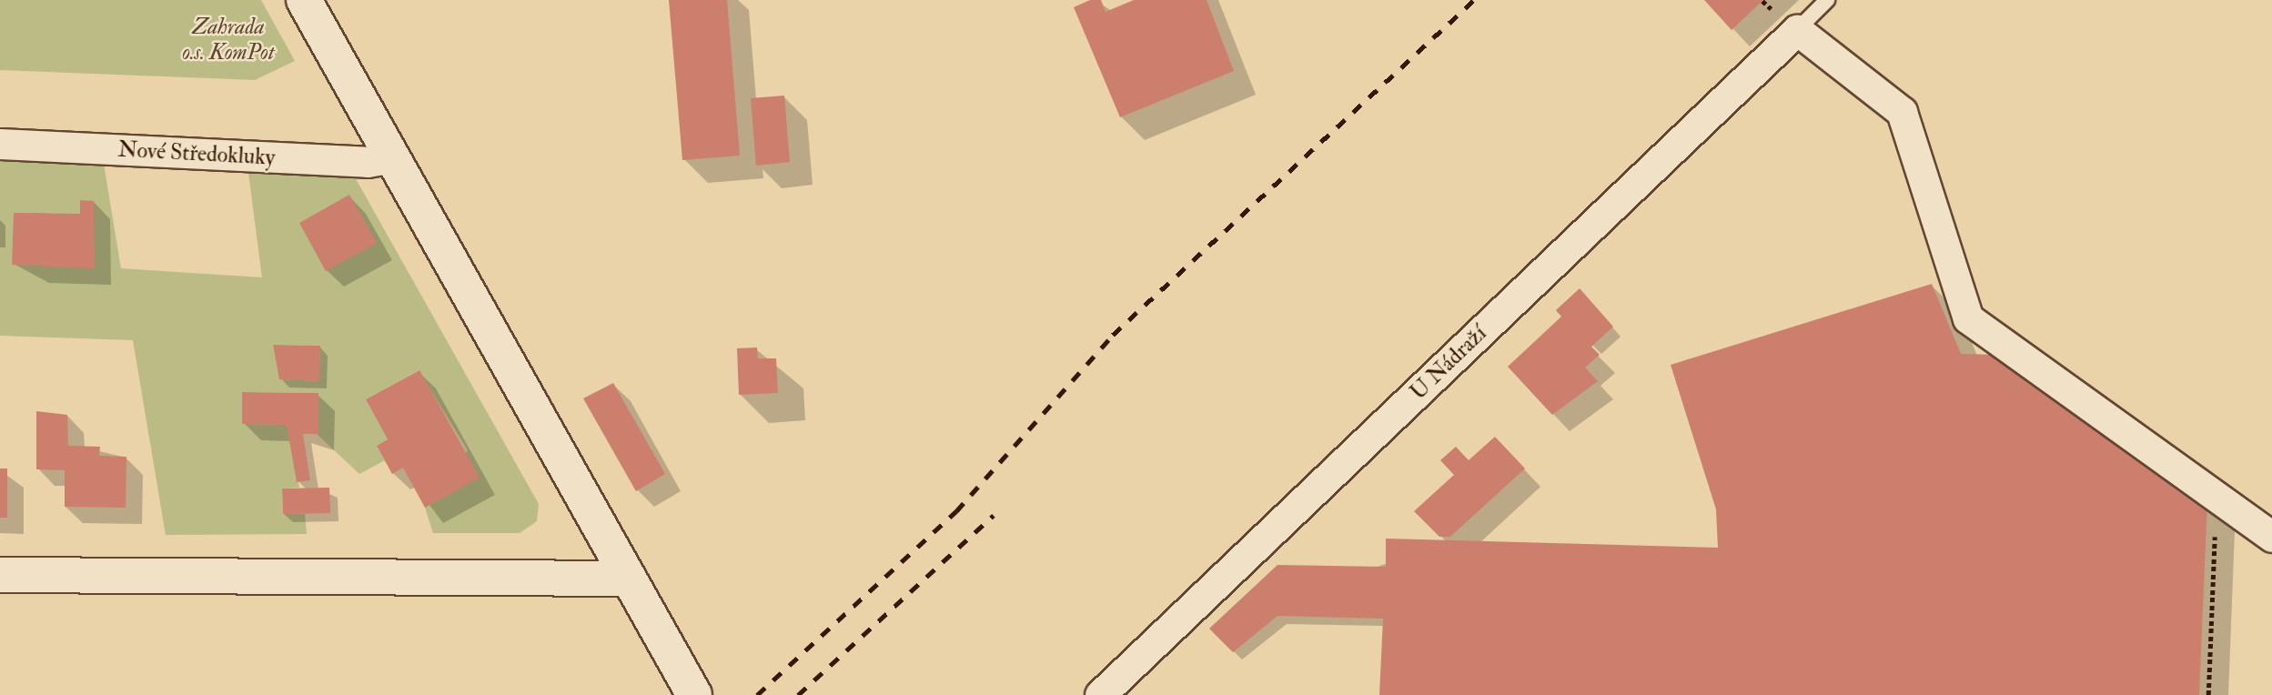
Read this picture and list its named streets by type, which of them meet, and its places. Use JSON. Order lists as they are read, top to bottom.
{
  "streets": {
    "street": ["Nové Středokluky", "U Nádraží"]
  },
  "parks": ["Zahrada o.s. KomPot"]
}
